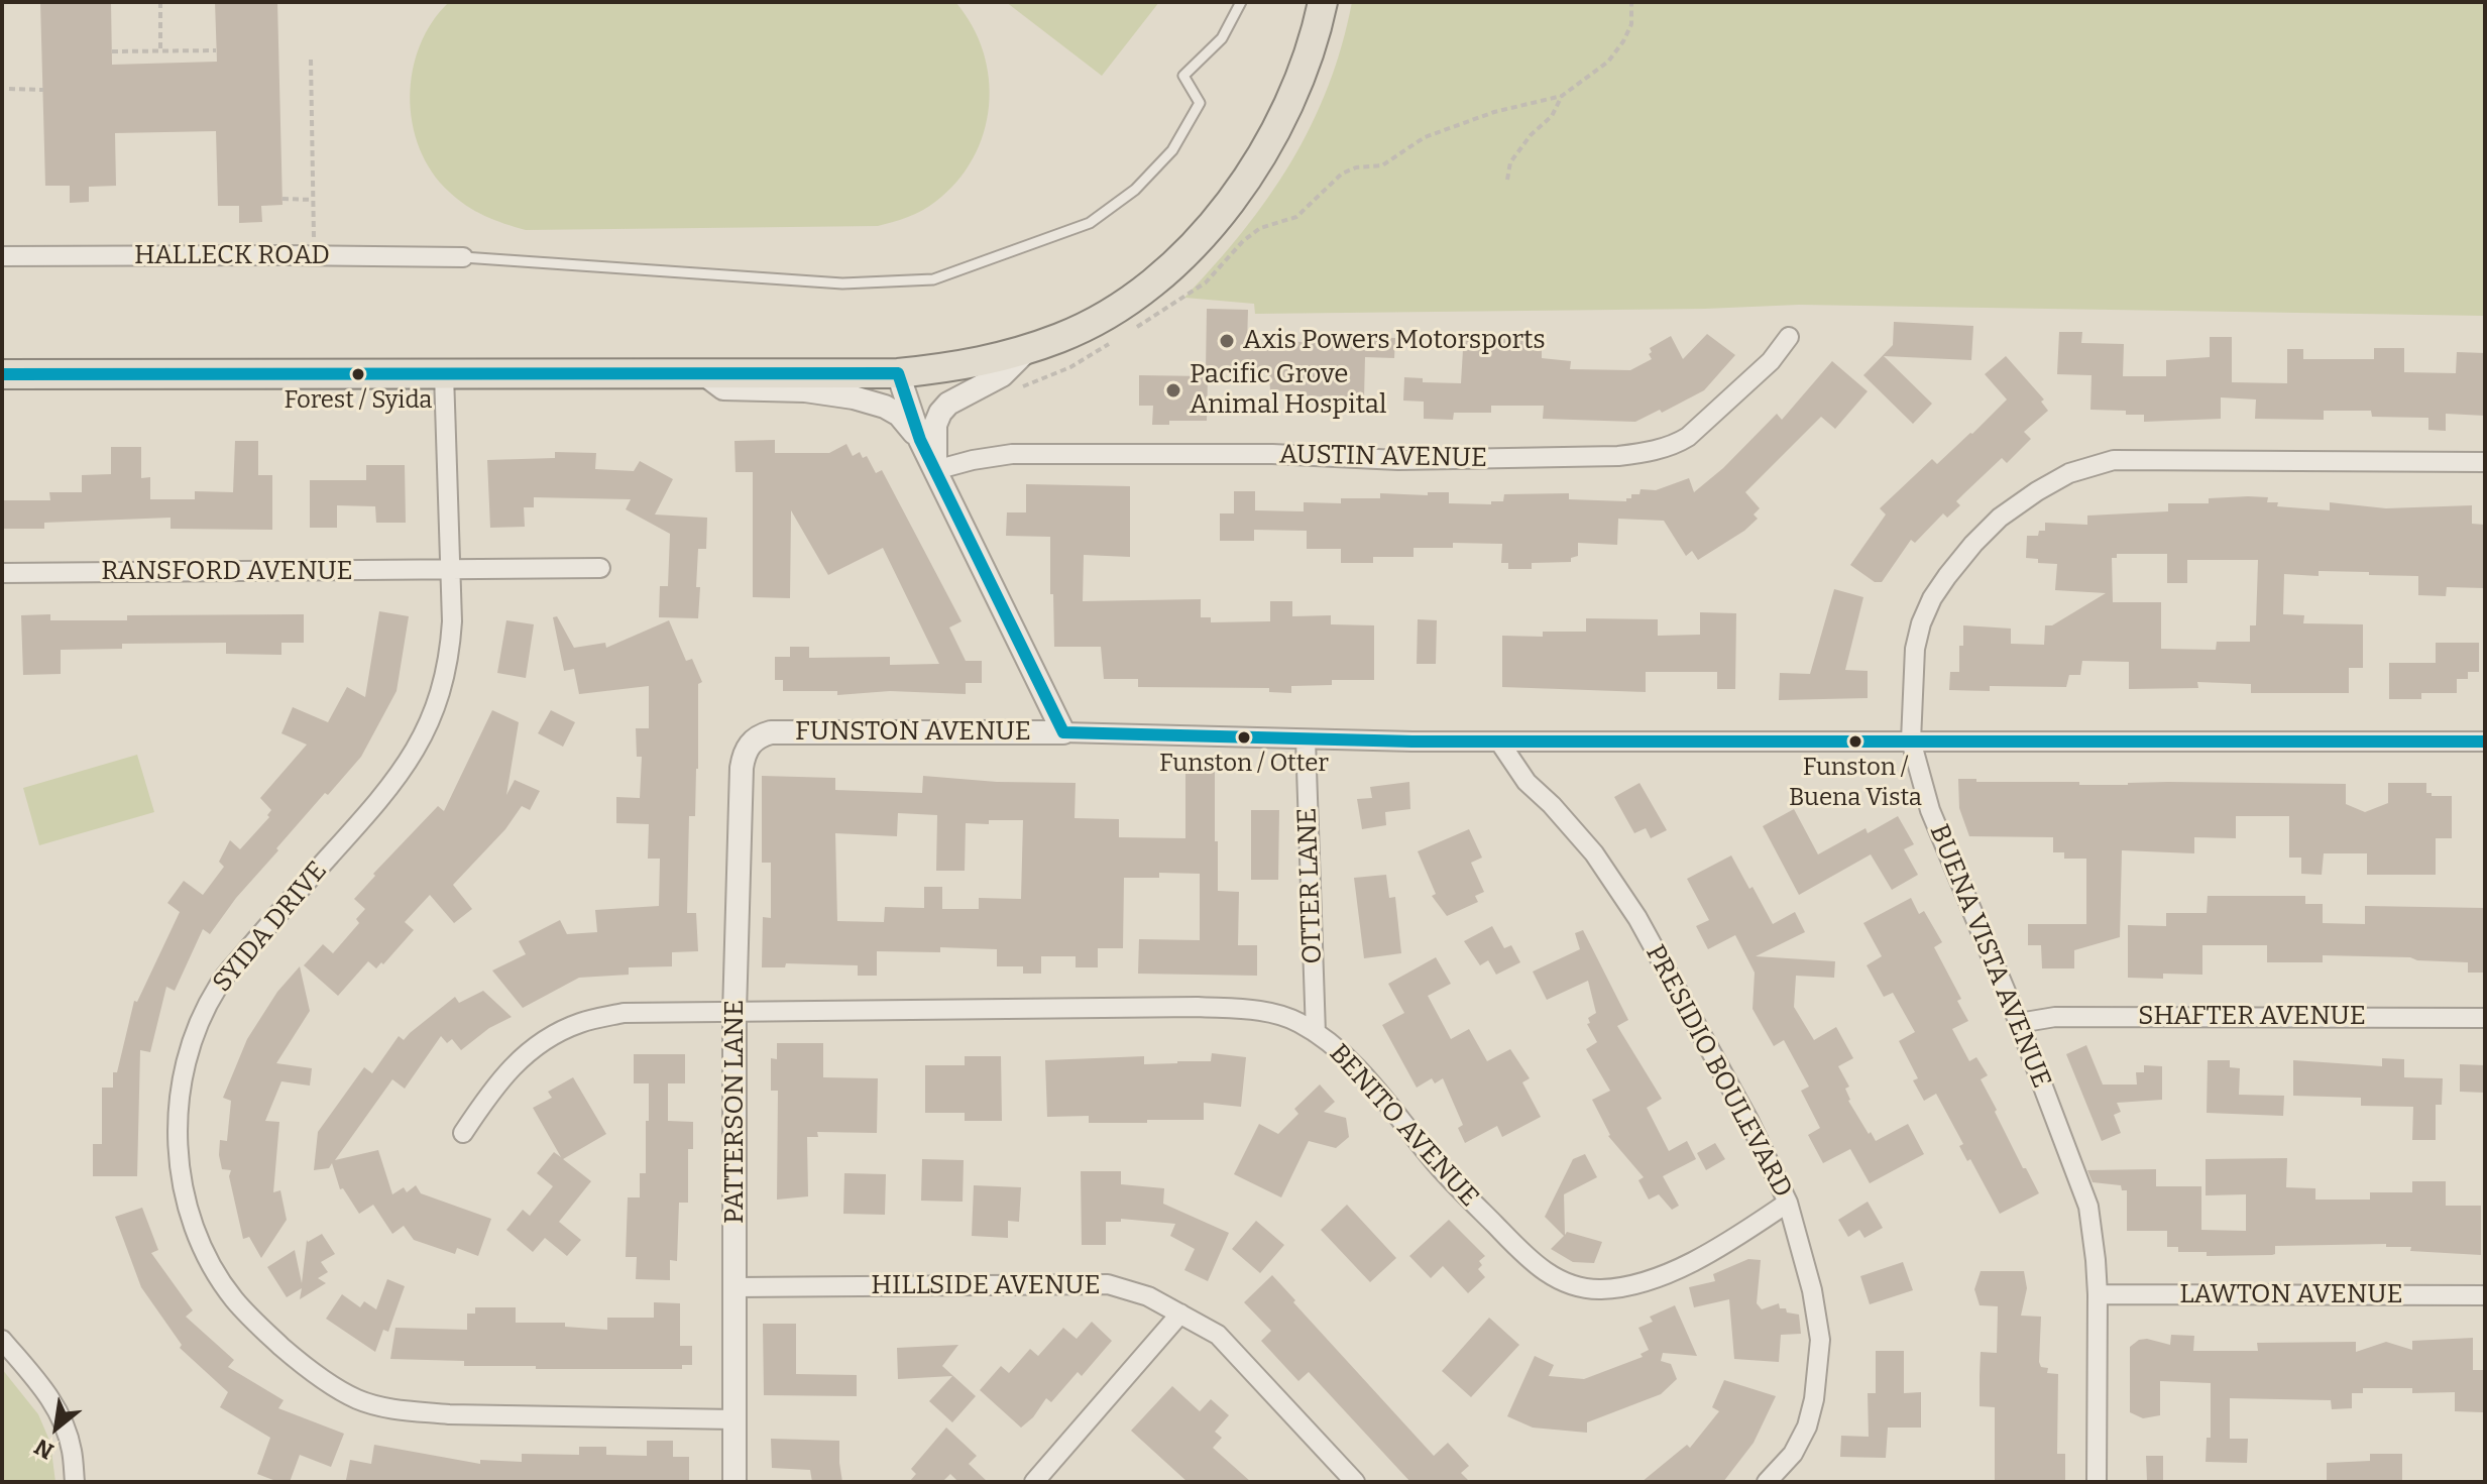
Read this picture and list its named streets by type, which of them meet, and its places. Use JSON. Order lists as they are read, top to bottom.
{
  "streets": {
    "street": [
      "HALLECK ROAD",
      "AUSTIN AVENUE",
      "RANSFORD AVENUE",
      "FUNSTON AVENUE",
      "OTTER LANE",
      "SYIDA DRIVE",
      "BUENA VISTA AVENUE",
      "SHAFTER AVENUE",
      "PRESIDIO BOULEVARD",
      "PATTERSON LANE",
      "BENITO AVENUE",
      "HILLSIDE AVENUE",
      "LAWTON AVENUE"
    ]
  },
  "crossings": [
    ["RANSFORD AVENUE", "SYIDA DRIVE"],
    ["FUNSTON AVENUE", "OTTER LANE"],
    ["FUNSTON AVENUE", "BUENA VISTA AVENUE"],
    ["FUNSTON AVENUE", "PRESIDIO BOULEVARD"],
    ["FUNSTON AVENUE", "PATTERSON LANE"],
    ["OTTER LANE", "BENITO AVENUE"],
    ["SYIDA DRIVE", "PATTERSON LANE"],
    ["BUENA VISTA AVENUE", "SHAFTER AVENUE"],
    ["BUENA VISTA AVENUE", "LAWTON AVENUE"],
    ["PRESIDIO BOULEVARD", "BENITO AVENUE"],
    ["PATTERSON LANE", "BENITO AVENUE"],
    ["PATTERSON LANE", "HILLSIDE AVENUE"]
  ],
  "places": [
    "Axis Powers Motorsports",
    "Forest / Syida",
    "Pacific Grove Animal Hospital",
    "Funston / Otter",
    "Funston / Buena Vista"
  ],
  "north": "bottom left"
}
